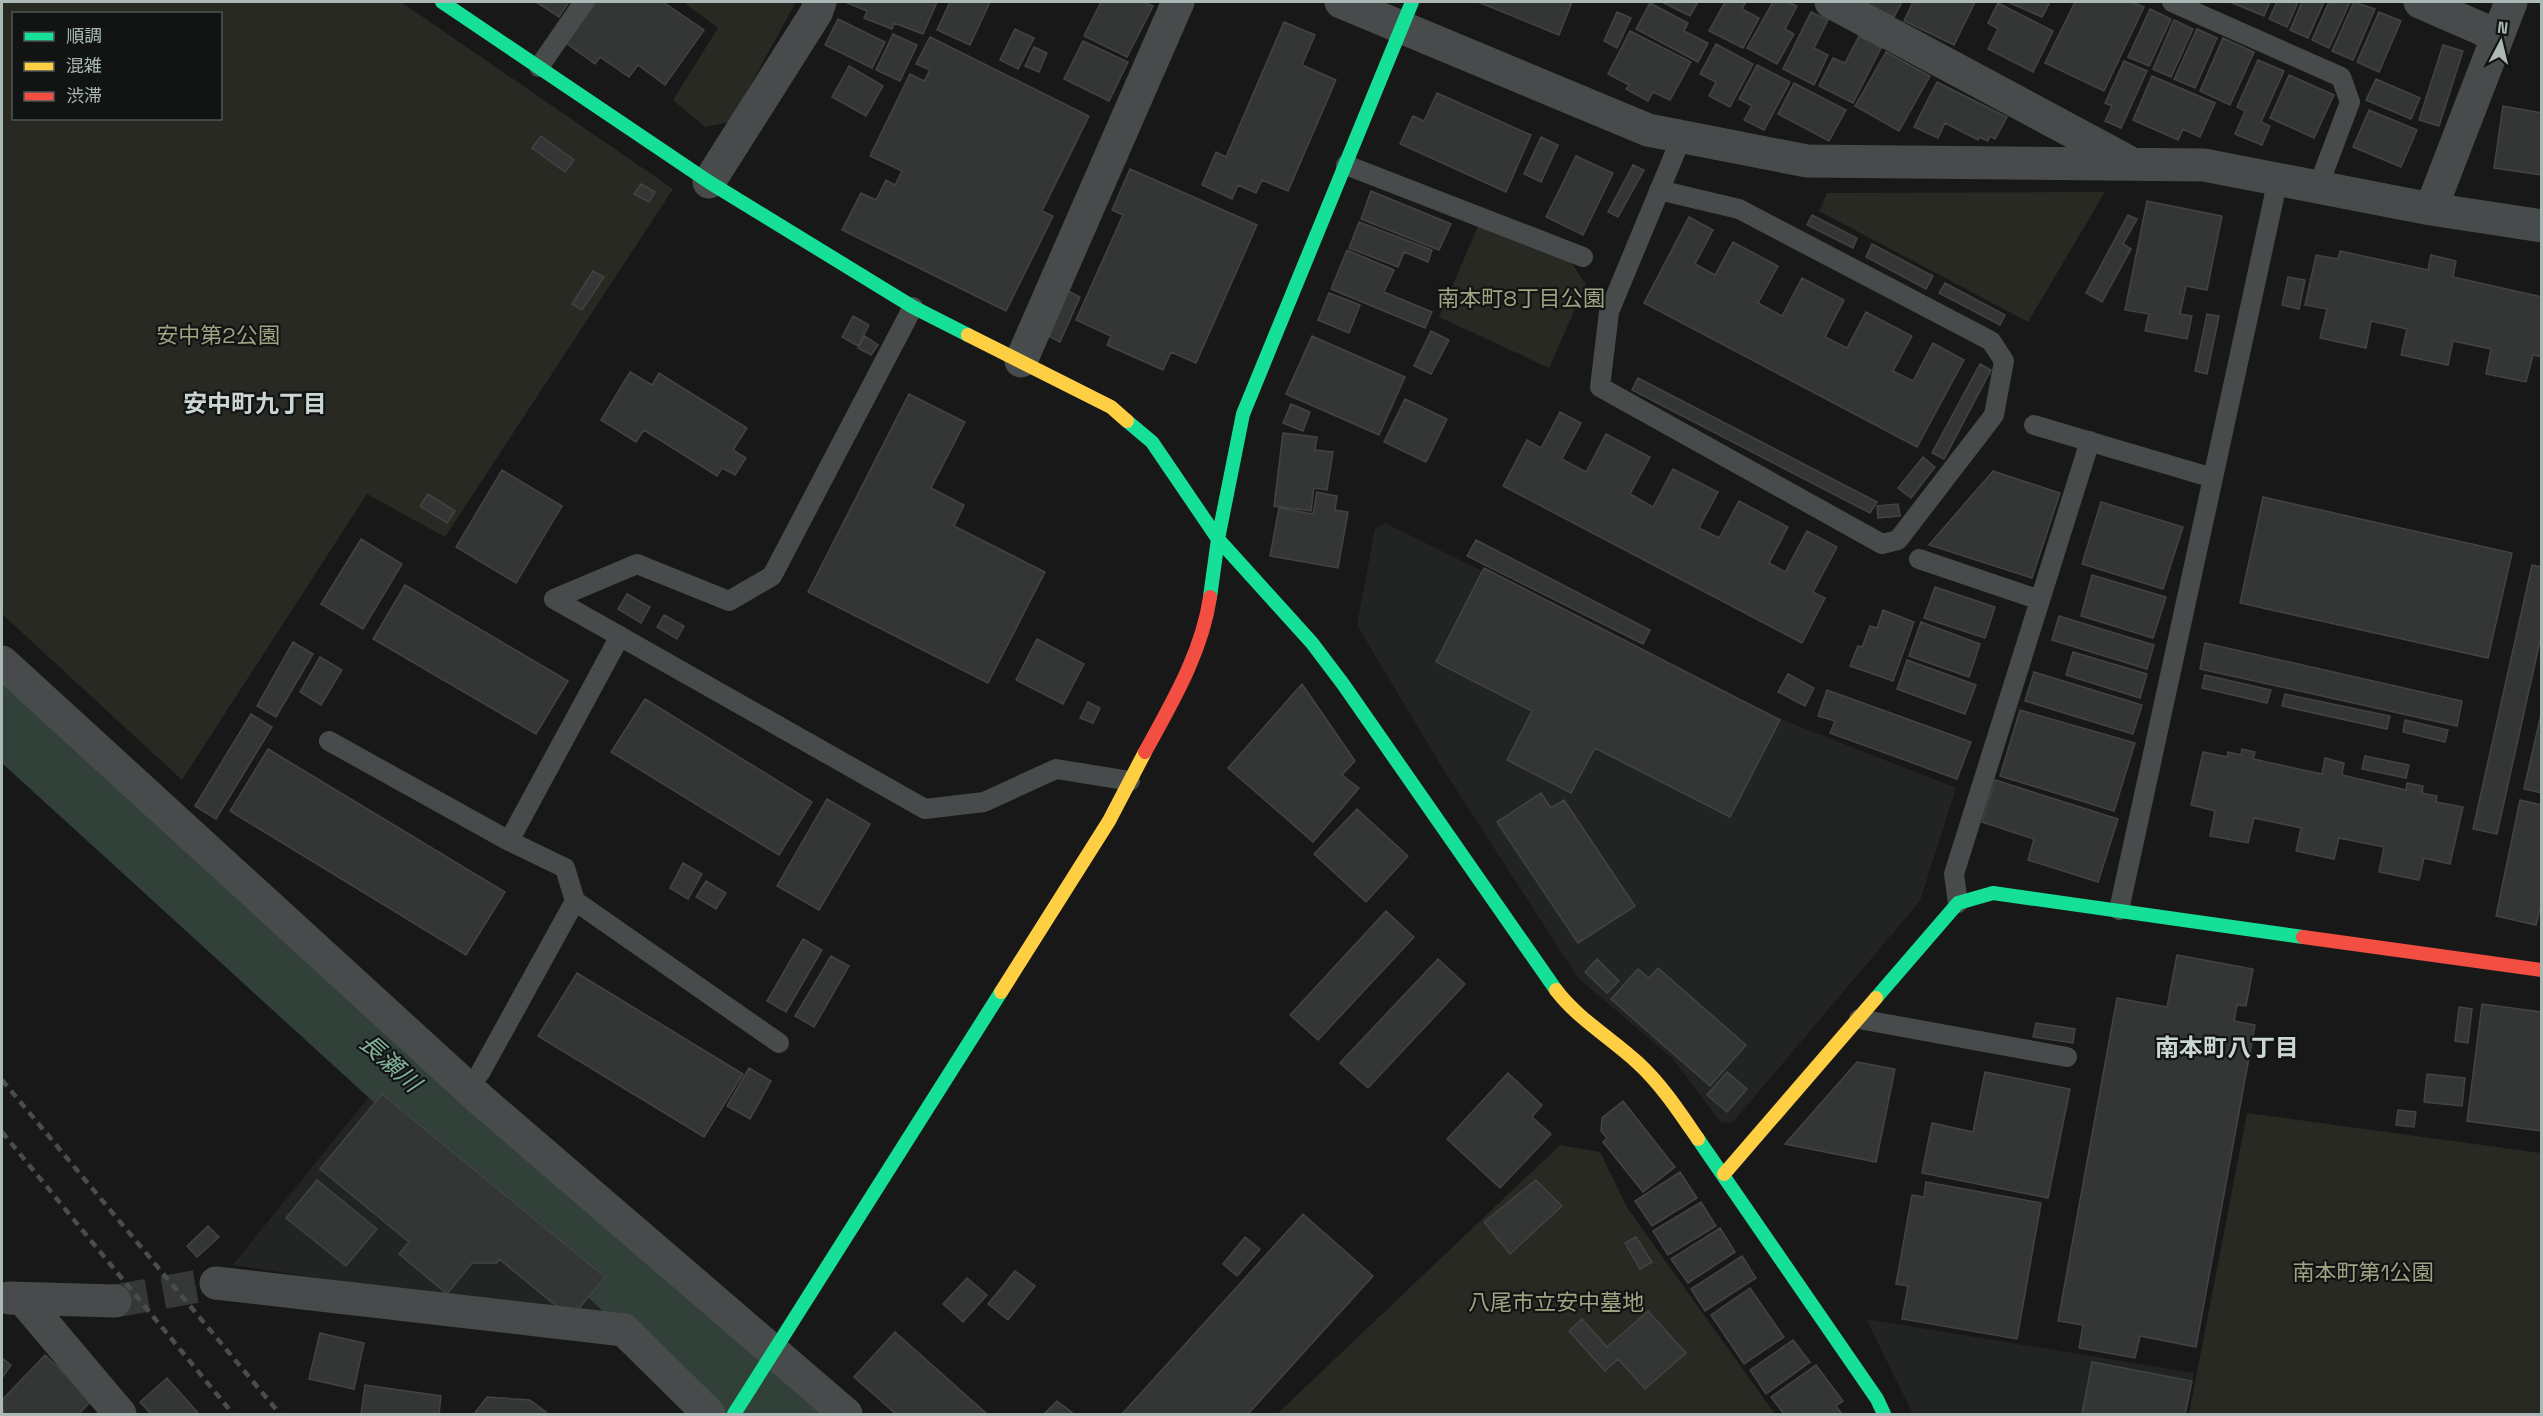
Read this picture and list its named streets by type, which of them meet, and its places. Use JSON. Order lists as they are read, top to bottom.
{
  "districts": ["安中町九丁目", "南本町八丁目"],
  "water": ["長瀬川"],
  "parks": [
    "南本町8丁目公園",
    "安中第2公園",
    "南本町第1公園",
    "八尾市立安中墓地"
  ],
  "legend": ["順調", "混雑", "渋滞"],
  "north": "top"
}
